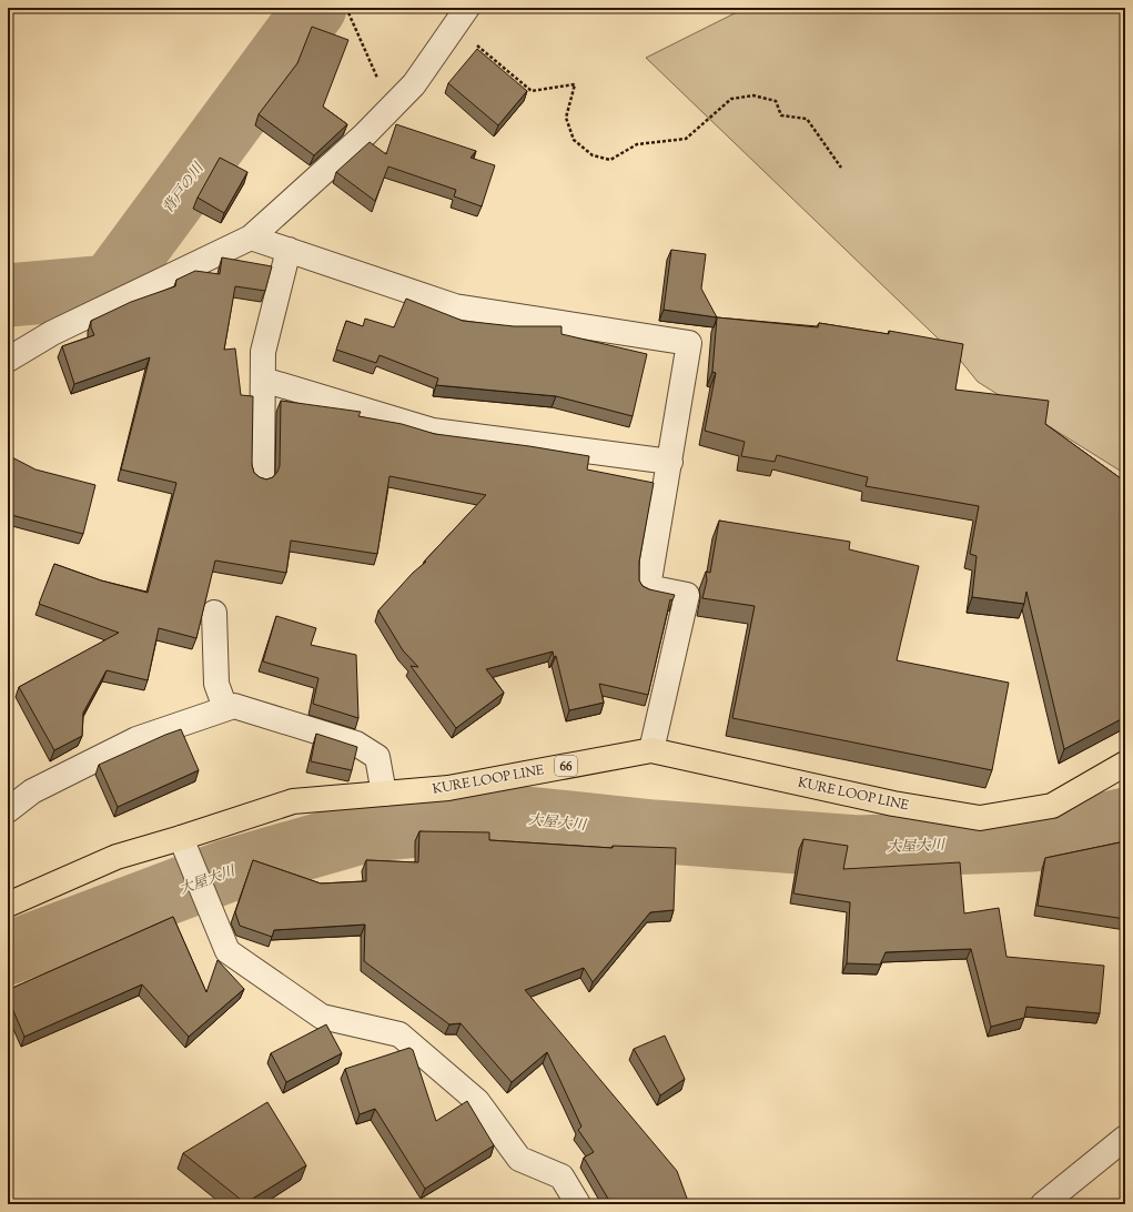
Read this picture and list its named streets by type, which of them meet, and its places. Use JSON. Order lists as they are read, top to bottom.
{
  "streets": {
    "main road": ["66", "KURE LOOP LINE"]
  },
  "water": ["背戸の川", "大屋大川"]
}
